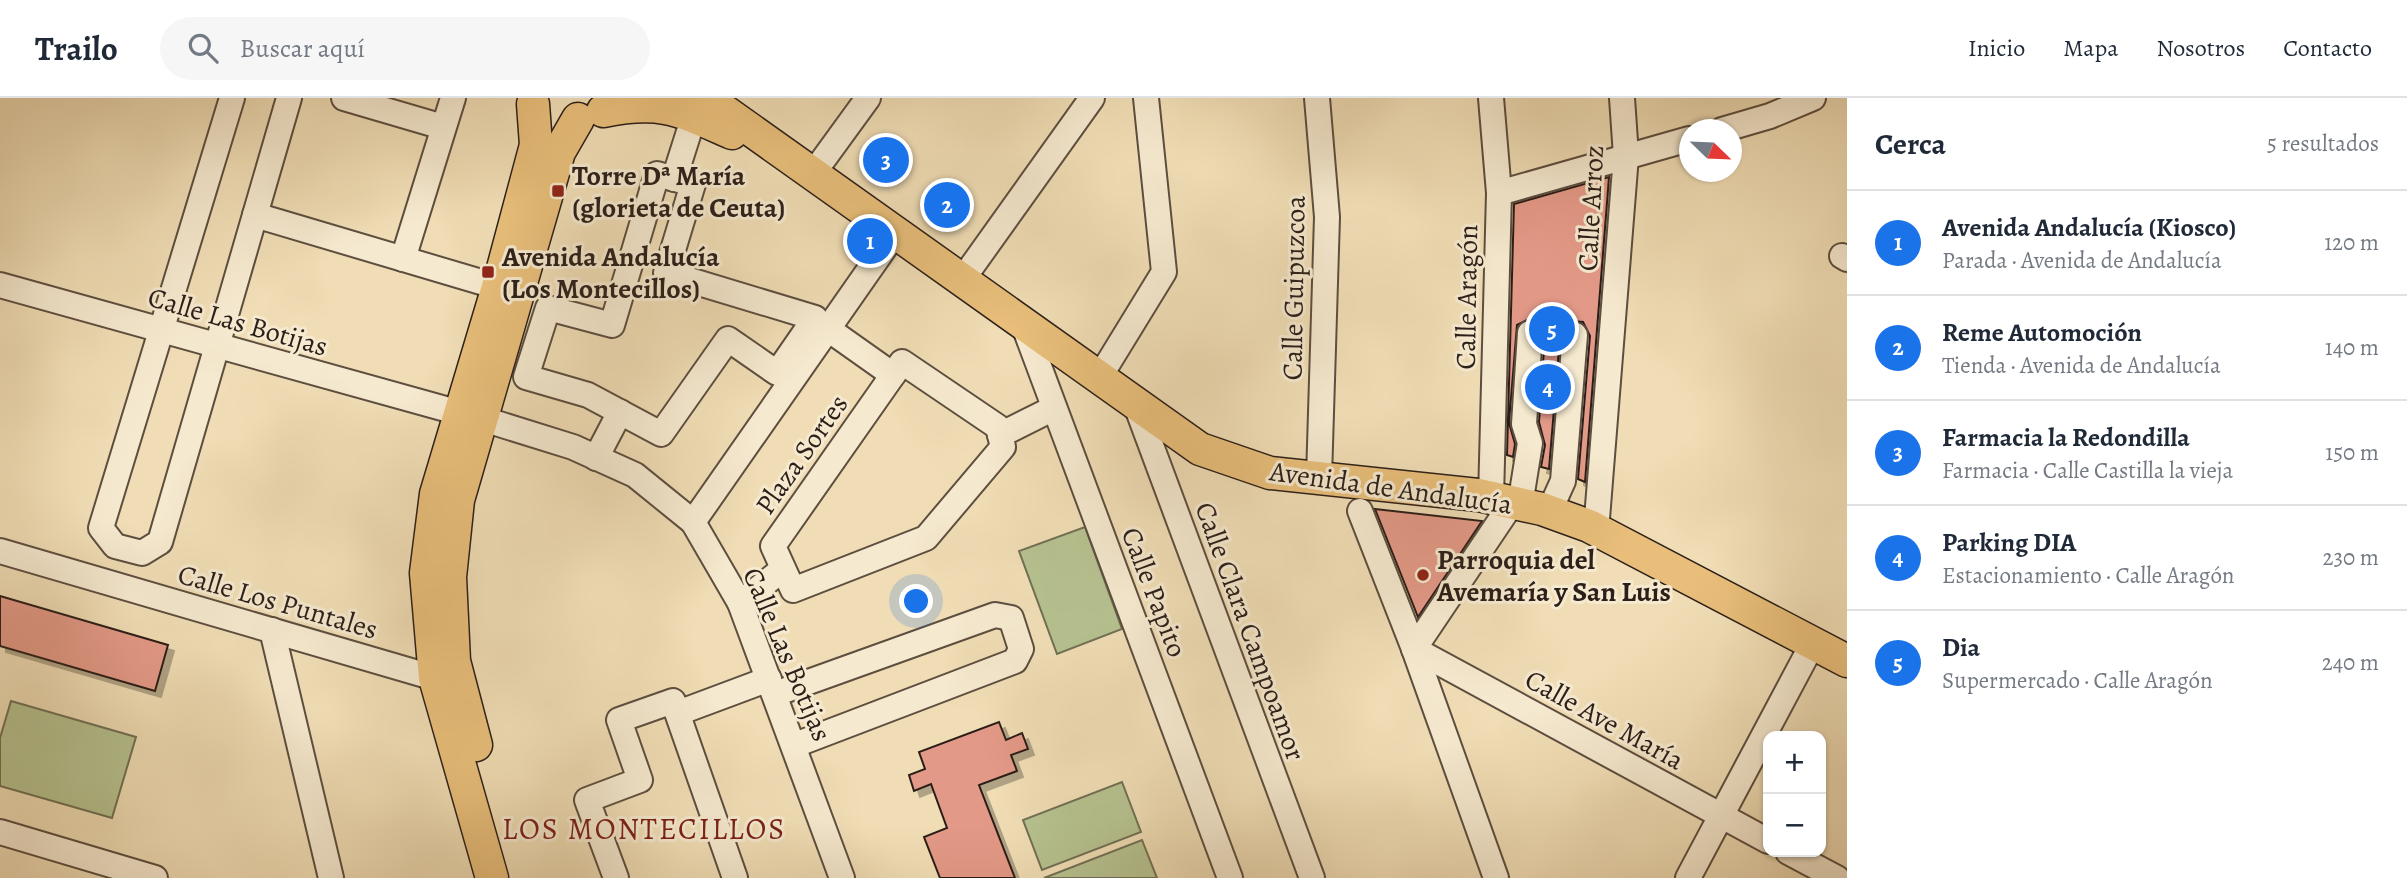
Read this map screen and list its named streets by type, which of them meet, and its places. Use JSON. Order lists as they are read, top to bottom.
{
  "streets": {
    "main road": ["Avenida de Andalucía"],
    "street": [
      "Calle Arroz",
      "Calle Guipuzcoa",
      "Calle Aragón",
      "Calle Las Botijas",
      "Plaza Sortes",
      "Calle Papito",
      "Calle Los Puntales",
      "Calle Clara Campoamor",
      "Calle Ave María"
    ]
  },
  "crossings": [
    ["Calle Arroz", "Avenida de Andalucía"],
    ["Calle Guipuzcoa", "Avenida de Andalucía"],
    ["Calle Aragón", "Avenida de Andalucía"],
    ["Calle Las Botijas", "Calle Los Puntales"],
    ["Avenida de Andalucía", "Calle Papito"],
    ["Avenida de Andalucía", "Calle Clara Campoamor"]
  ],
  "districts": ["LOS MONTECILLOS"],
  "places": {
    "transit": ["Torre Dª María (glorieta de Ceuta)", "Avenida Andalucía (Los Montecillos)"],
    "other": ["Parroquia del Avemaría y San Luis"]
  },
  "north": "bottom right",
  "page": {
    "header": "Trailo",
    "search": "Buscar aquí",
    "nav": [
      "Inicio",
      "Mapa",
      "Nosotros",
      "Contacto"
    ],
    "heading": ["Cerca", "5 resultados"],
    "pins": [
      "3",
      "2",
      "1",
      "5",
      "4"
    ],
    "list": [
      {
        "mark": "1",
        "name": "Avenida Andalucía (Kiosco)",
        "note": "Parada · Avenida de Andalucía",
        "value": "120 m"
      },
      {
        "mark": "2",
        "name": "Reme Automoción",
        "note": "Tienda · Avenida de Andalucía",
        "value": "140 m"
      },
      {
        "mark": "3",
        "name": "Farmacia la Redondilla",
        "note": "Farmacia · Calle Castilla la vieja",
        "value": "150 m"
      },
      {
        "mark": "4",
        "name": "Parking DIA",
        "note": "Estacionamiento · Calle Aragón",
        "value": "230 m"
      },
      {
        "mark": "5",
        "name": "Dia",
        "note": "Supermercado · Calle Aragón",
        "value": "240 m"
      }
    ],
    "map_buttons": ["+", "−"]
  }
}
